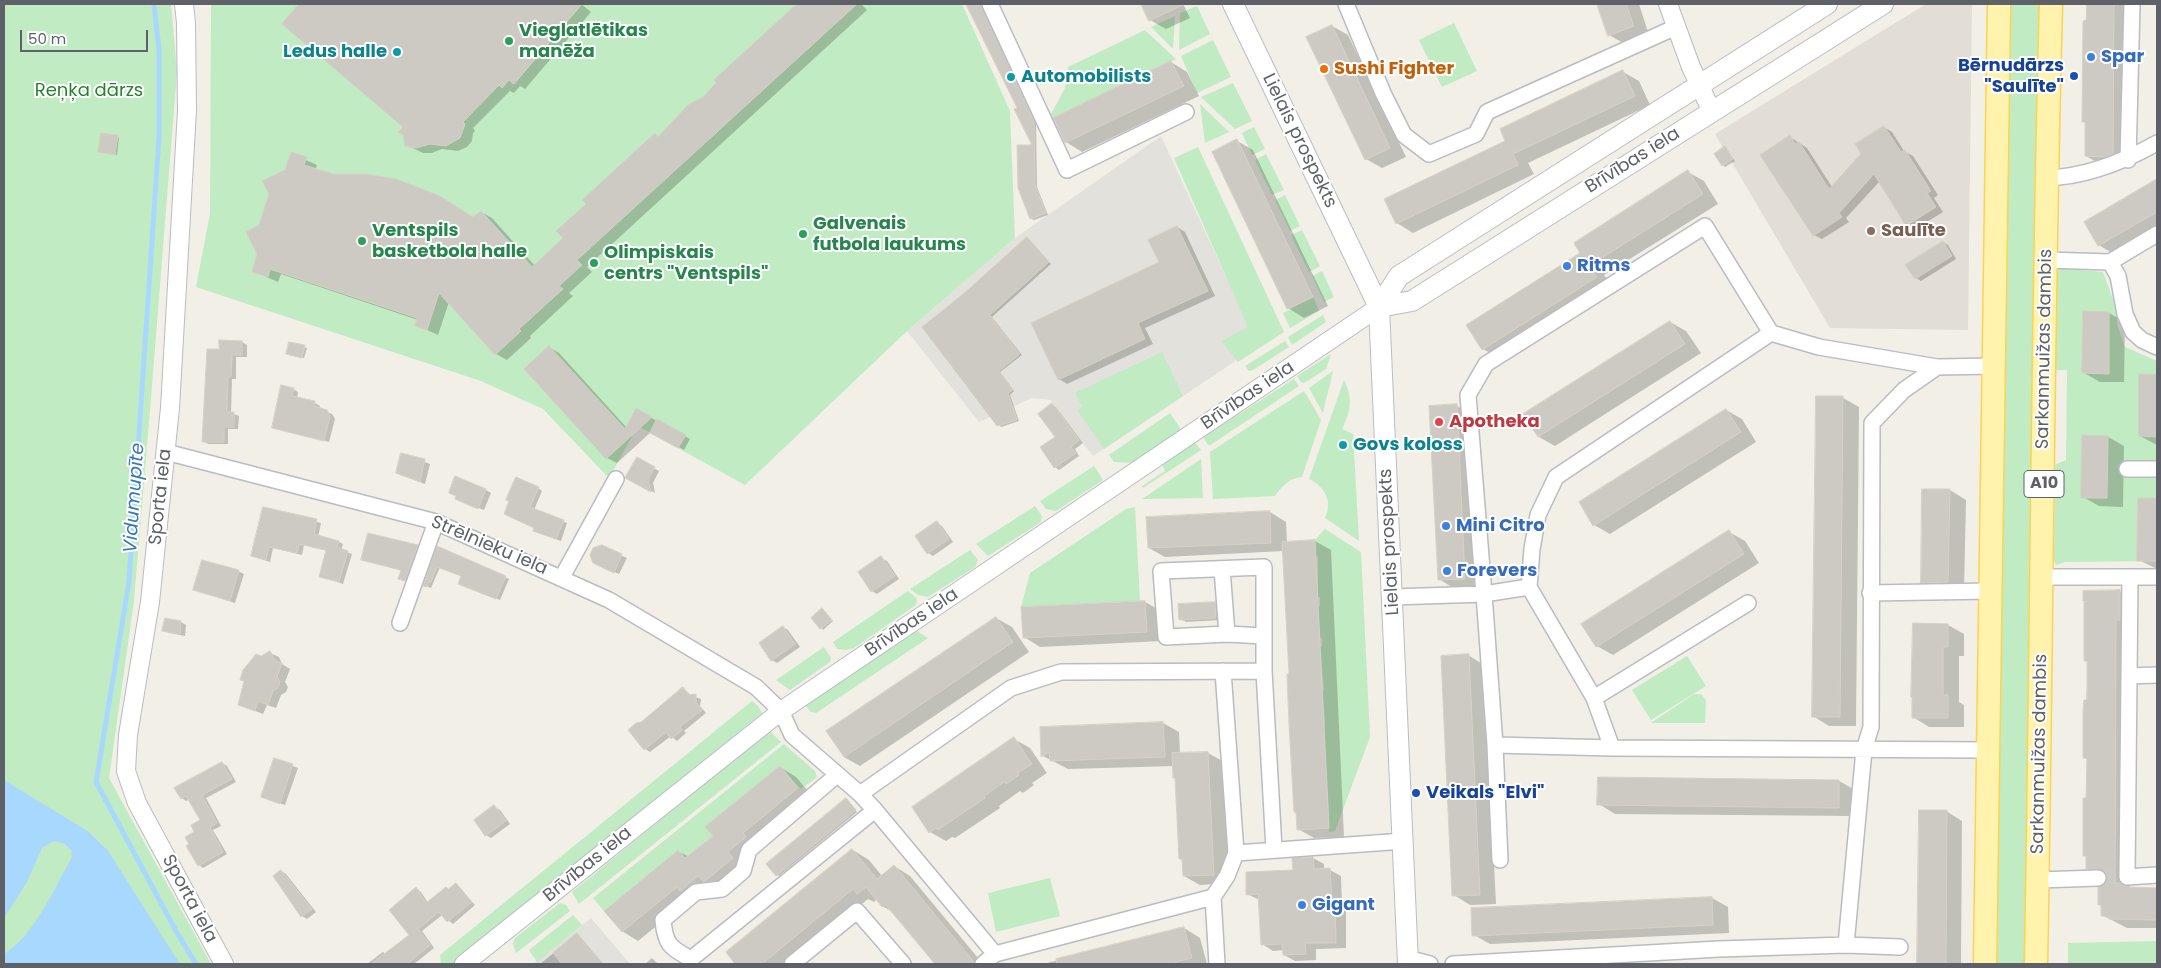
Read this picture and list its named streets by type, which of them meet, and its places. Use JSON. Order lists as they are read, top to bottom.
{
  "streets": {
    "main road": [
      "Lielais prospekts",
      "Brīvības iela",
      "Sarkanmuižas dambis",
      "A10"
    ],
    "street": ["Sporta iela", "Strēlnieku iela"]
  },
  "crossings": [
    ["Lielais prospekts", "Brīvības iela"],
    ["Brīvības iela", "Strēlnieku iela"],
    ["Sporta iela", "Strēlnieku iela"]
  ],
  "water": ["Vidumupīte"],
  "parks": ["Reņķa dārzs"],
  "places": [
    "Vieglatlētikas manēža",
    "Ledus halle",
    "Spar",
    "Sushi Fighter",
    "Bērnudārzs \"Saulīte\"",
    "Automobilists",
    "Saulīte",
    "Galvenais futbola laukums",
    "Ventspils basketbola halle",
    "Olimpiskais centrs \"Ventspils\"",
    "Ritms",
    "Apotheka",
    "Govs koloss",
    "Mini Citro",
    "Forevers",
    "Veikals \"Elvi\"",
    "Gigant"
  ],
  "scale_bar": "50 m"
}
